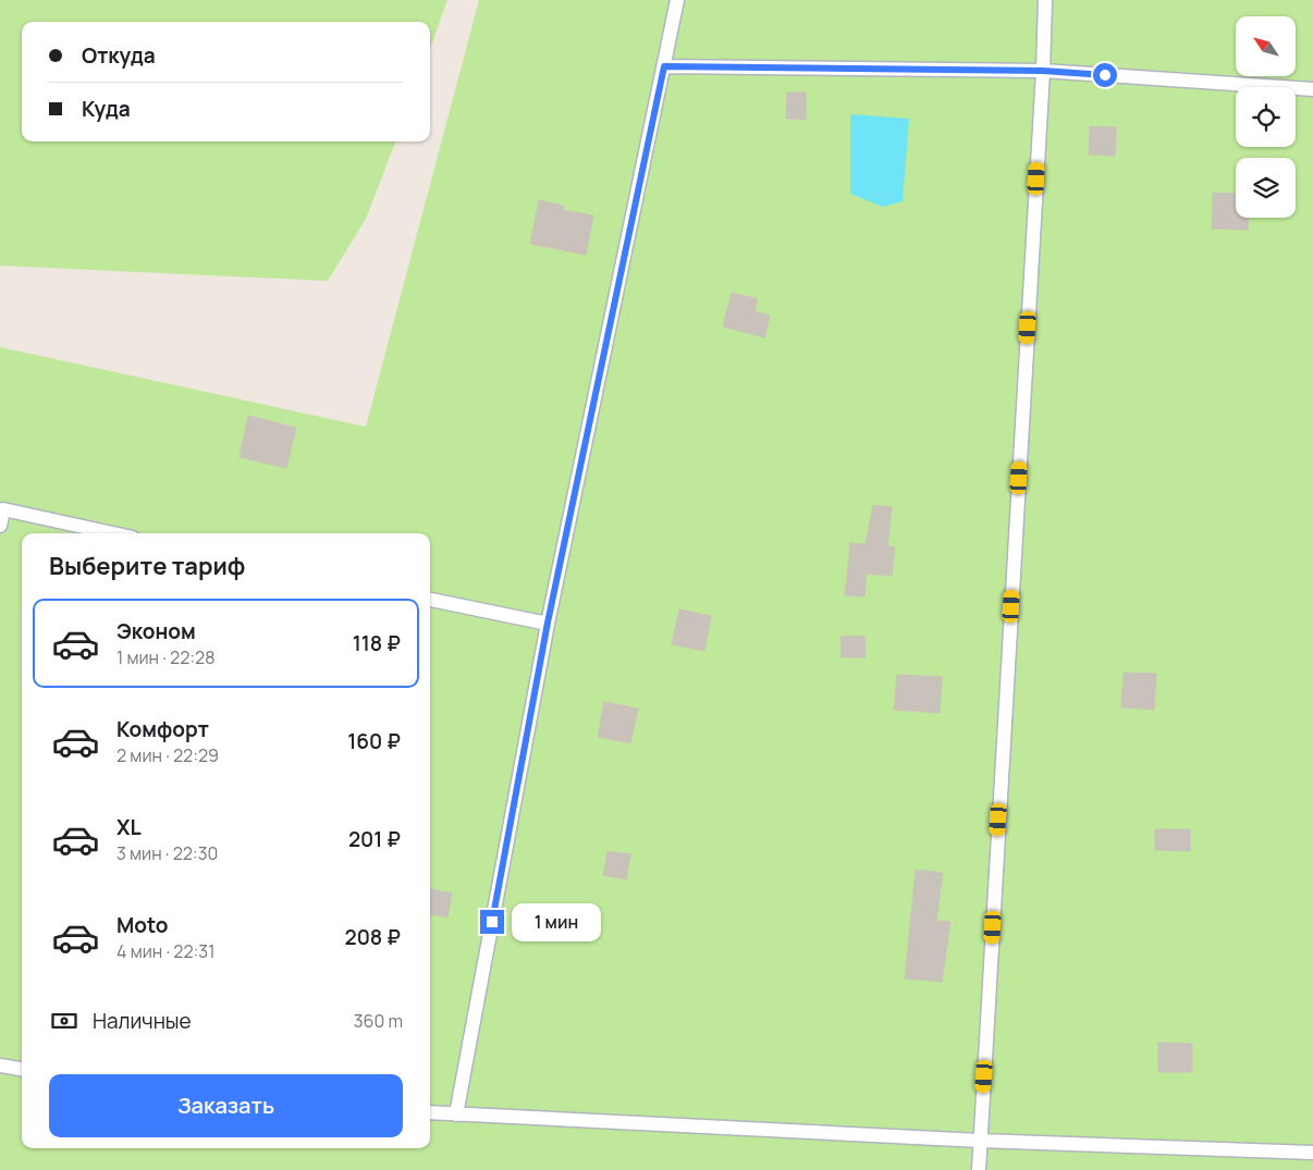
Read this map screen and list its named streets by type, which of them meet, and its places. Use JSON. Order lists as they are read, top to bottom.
{
  "north": "top left",
  "page": {
    "banner": ["Откуда", "Куда"],
    "heading": "Выберите тариф",
    "list": [
      {
        "name": "Эконом",
        "note": "1 мин · 22:28",
        "value": "118 ₽"
      },
      {
        "name": "Комфорт",
        "note": "2 мин · 22:29",
        "value": "160 ₽"
      },
      {
        "name": "XL",
        "note": "3 мин · 22:30",
        "value": "201 ₽"
      },
      {
        "name": "Moto",
        "note": "4 мин · 22:31",
        "value": "208 ₽"
      }
    ],
    "bubble": "1 мин",
    "pay": ["Наличные", "360 m"],
    "buttons": "Заказать"
  }
}
